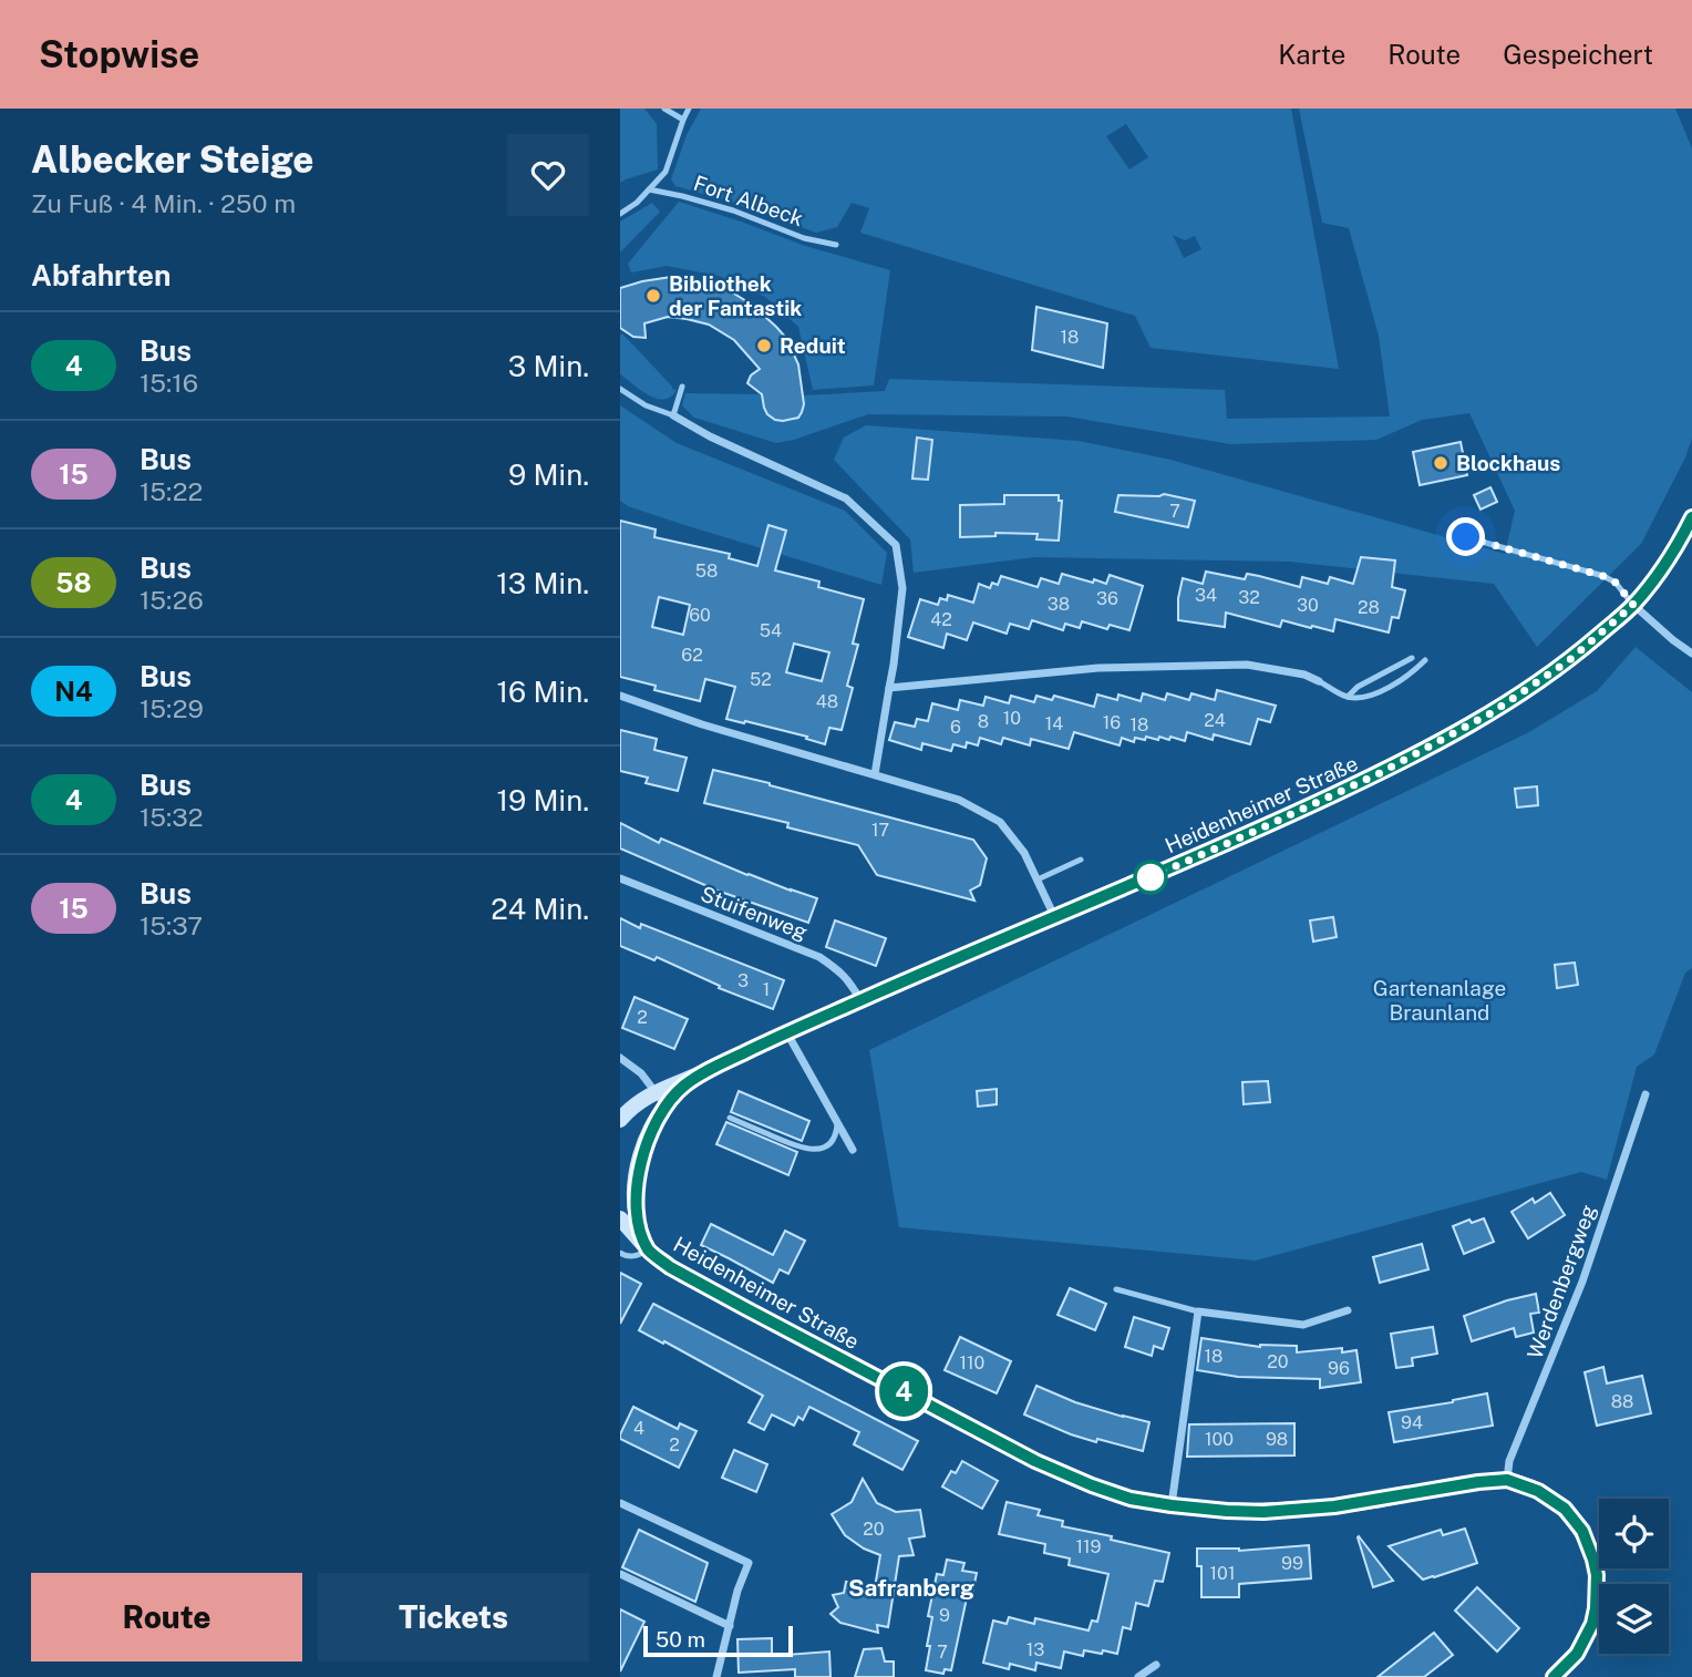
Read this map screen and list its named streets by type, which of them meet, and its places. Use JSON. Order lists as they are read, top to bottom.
{
  "streets": {
    "main road": ["Heidenheimer Straße"],
    "street": ["Stuifenweg", "Werdenbergweg"],
    "lane": ["Fort Albeck"]
  },
  "crossings": [
    ["Heidenheimer Straße", "Stuifenweg"],
    ["Heidenheimer Straße", "Werdenbergweg"]
  ],
  "districts": ["Safranberg"],
  "parks": ["Gartenanlage Braunland"],
  "places": ["Bibliothek der Fantastik", "Reduit", "Blockhaus"],
  "lines": ["bus line 4"],
  "house_numbers": [
    "18",
    "7",
    "58",
    "34",
    "32",
    "36",
    "38",
    "30",
    "28",
    "60",
    "42",
    "54",
    "62",
    "52",
    "48",
    "10",
    "24",
    "8",
    "16",
    "14",
    "18",
    "6",
    "17",
    "3",
    "1",
    "2",
    "18",
    "20",
    "110",
    "96",
    "88",
    "94",
    "4",
    "100",
    "98",
    "2",
    "20",
    "119",
    "99",
    "101",
    "9",
    "13",
    "7"
  ],
  "scale_bar": "50 m",
  "page": {
    "header": "Stopwise",
    "nav": ["Karte", "Route", "Gespeichert"],
    "heading": [
      ["Albecker Steige", "Zu Fuß · 4 Min. · 250 m"],
      "Abfahrten"
    ],
    "on_map": "4",
    "list": [
      {
        "mark": "4",
        "name": "Bus",
        "note": "15:16",
        "value": "3 Min."
      },
      {
        "mark": "15",
        "name": "Bus",
        "note": "15:22",
        "value": "9 Min."
      },
      {
        "mark": "58",
        "name": "Bus",
        "note": "15:26",
        "value": "13 Min."
      },
      {
        "mark": "N4",
        "name": "Bus",
        "note": "15:29",
        "value": "16 Min."
      },
      {
        "mark": "4",
        "name": "Bus",
        "note": "15:32",
        "value": "19 Min."
      },
      {
        "mark": "15",
        "name": "Bus",
        "note": "15:37",
        "value": "24 Min."
      }
    ],
    "buttons": ["Route", "Tickets"],
    "scale": "50 m"
  }
}
